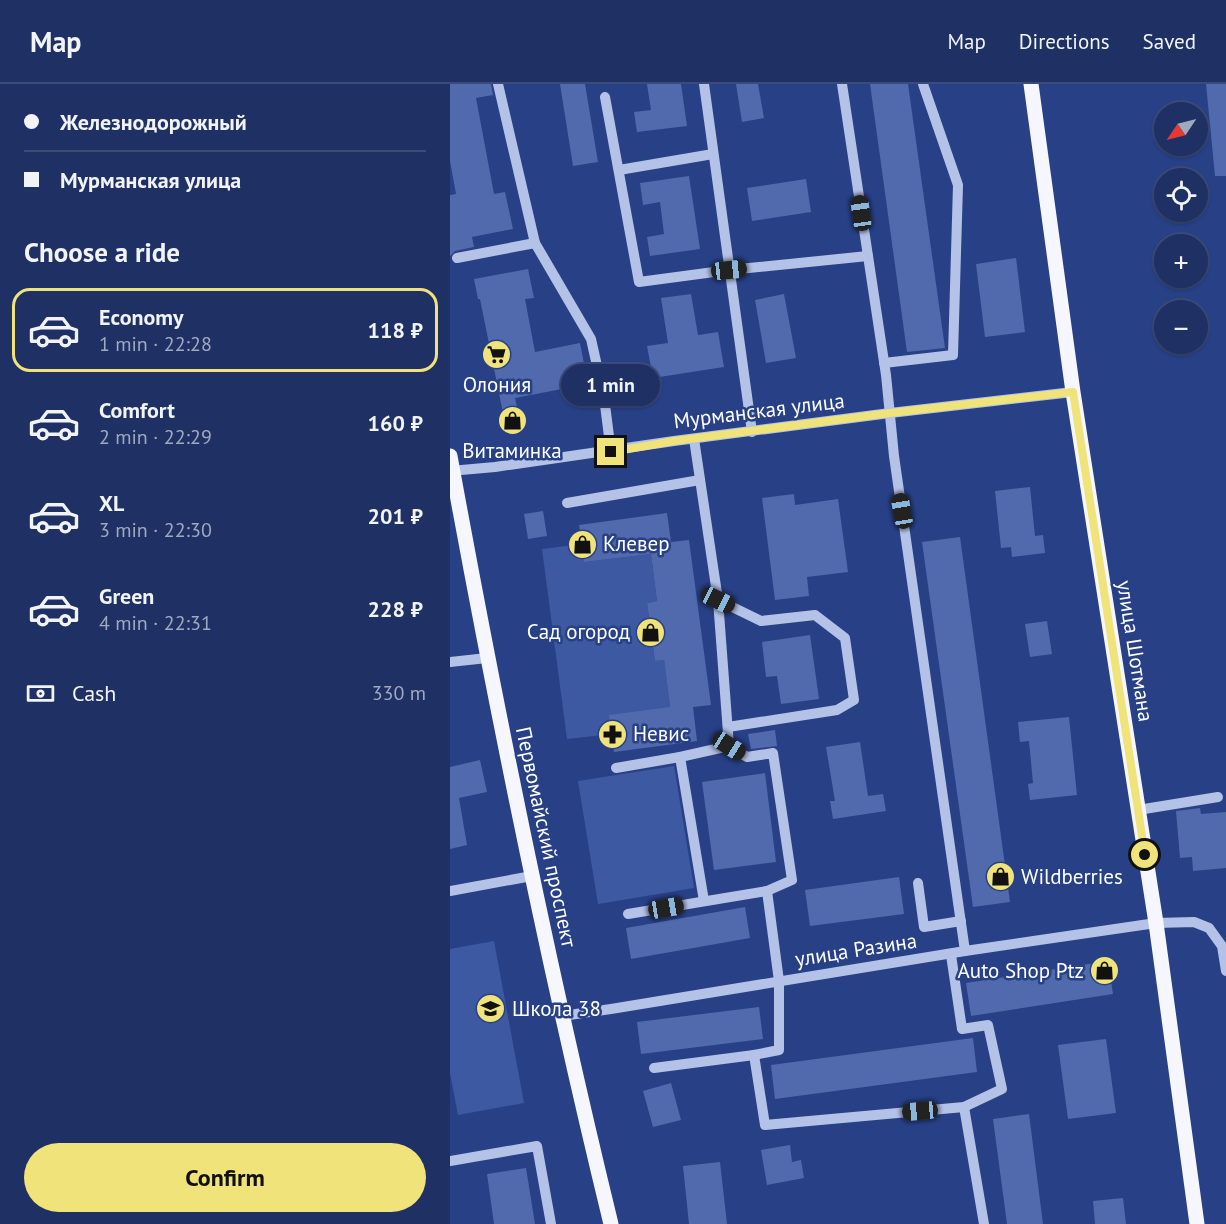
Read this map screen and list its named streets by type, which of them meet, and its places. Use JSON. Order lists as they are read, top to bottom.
{
  "streets": {
    "main road": ["улица Шотмана", "Первомайский проспект"],
    "street": ["Мурманская улица", "улица Разина"]
  },
  "crossings": [
    ["Мурманская улица", "улица Шотмана"],
    ["Мурманская улица", "Первомайский проспект"],
    ["улица Шотмана", "улица Разина"],
    ["Первомайский проспект", "улица Разина"]
  ],
  "places": {
    "supermarket": ["Олония"],
    "shop": [
      "Витаминка",
      "Клевер",
      "Сад огород",
      "Wildberries",
      "Auto Shop Ptz"
    ],
    "pharmacy": ["Невис"],
    "school or university": ["Школа 38"]
  },
  "north": "bottom left",
  "page": {
    "header": "Map",
    "nav": ["Map", "Directions", "Saved"],
    "banner": ["Железнодорожный", "Мурманская улица"],
    "map_buttons": ["+", "−"],
    "heading": "Choose a ride",
    "list": [
      {
        "name": "Economy",
        "note": "1 min · 22:28",
        "value": "118 ₽"
      },
      {
        "name": "Comfort",
        "note": "2 min · 22:29",
        "value": "160 ₽"
      },
      {
        "name": "XL",
        "note": "3 min · 22:30",
        "value": "201 ₽"
      },
      {
        "name": "Green",
        "note": "4 min · 22:31",
        "value": "228 ₽"
      }
    ],
    "bubble": "1 min",
    "pay": ["Cash", "330 m"],
    "buttons": "Confirm"
  }
}
